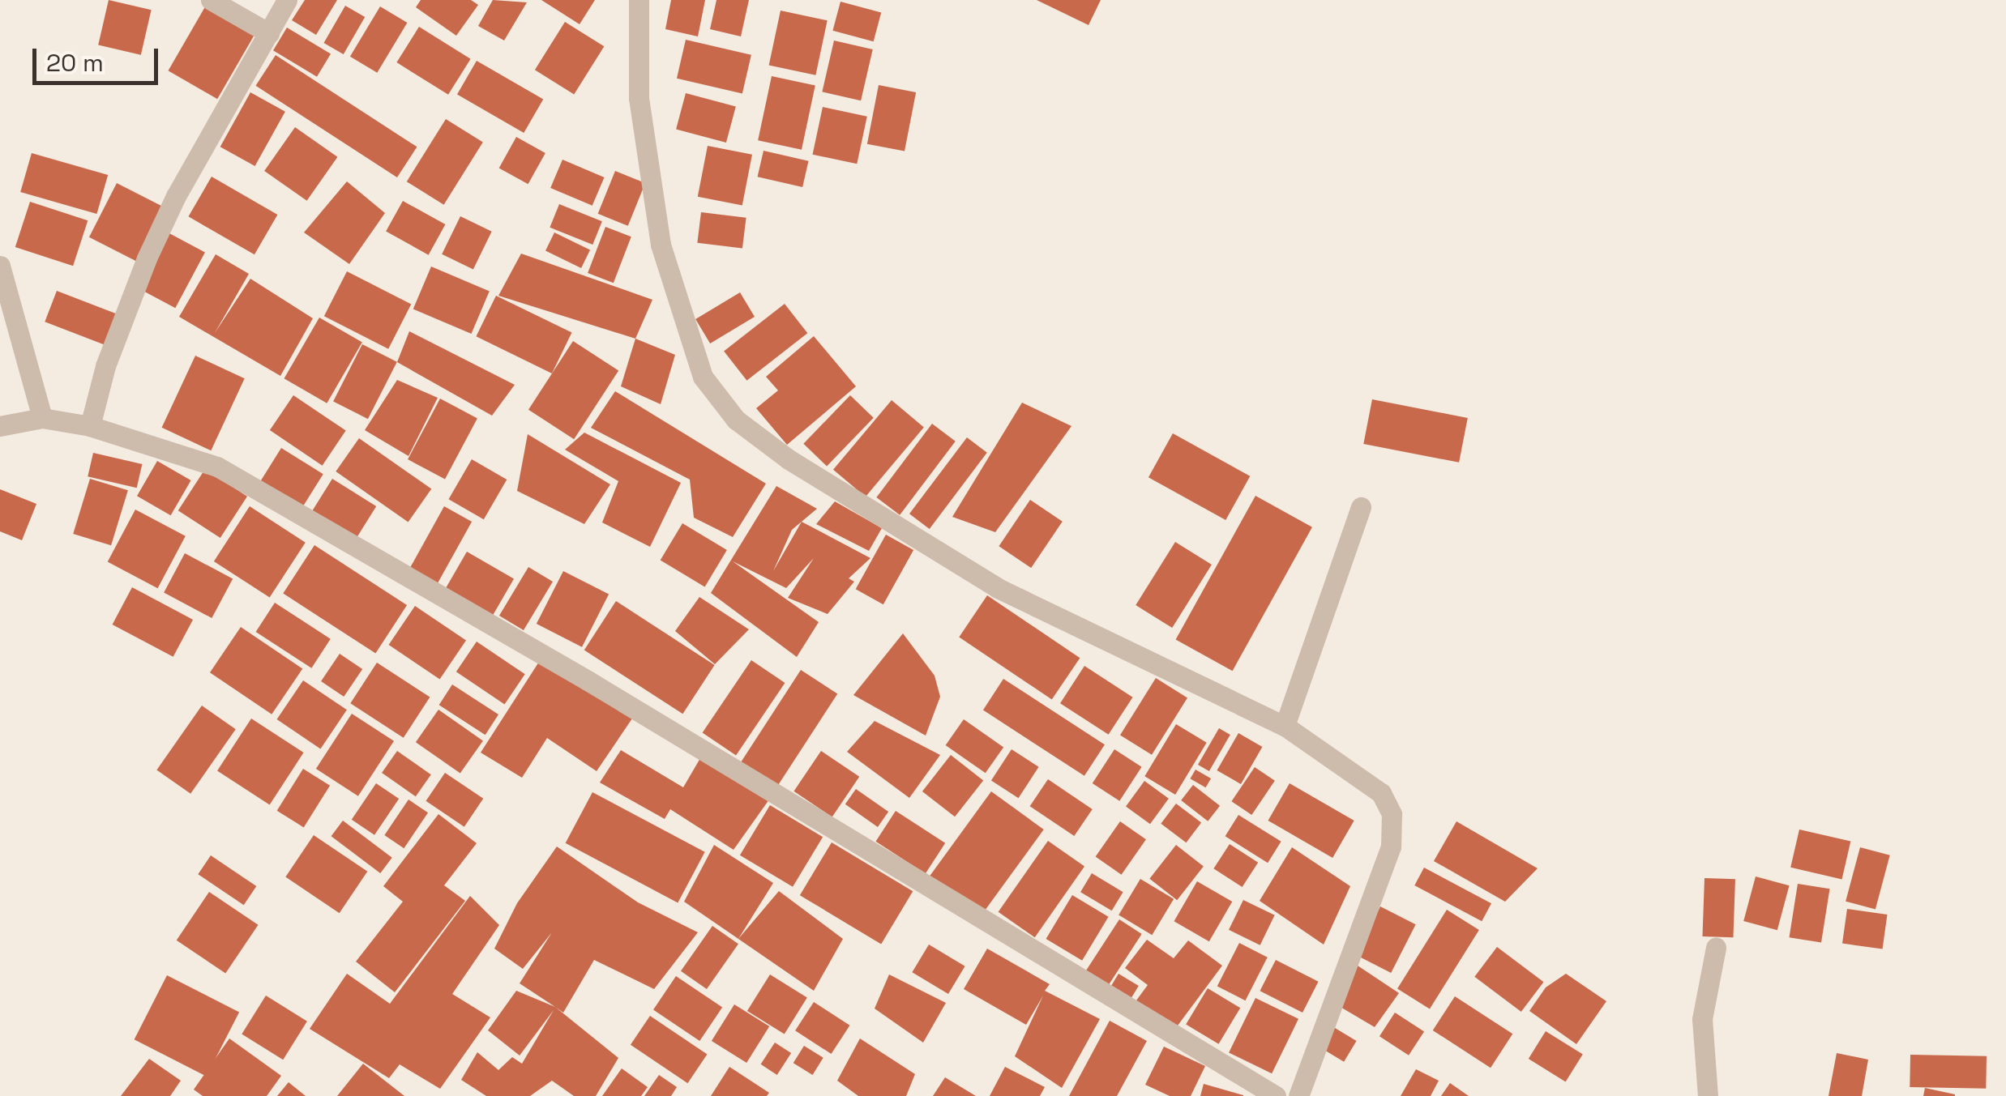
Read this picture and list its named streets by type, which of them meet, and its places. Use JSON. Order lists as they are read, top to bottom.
{
  "scale_bar": "20 m"
}
